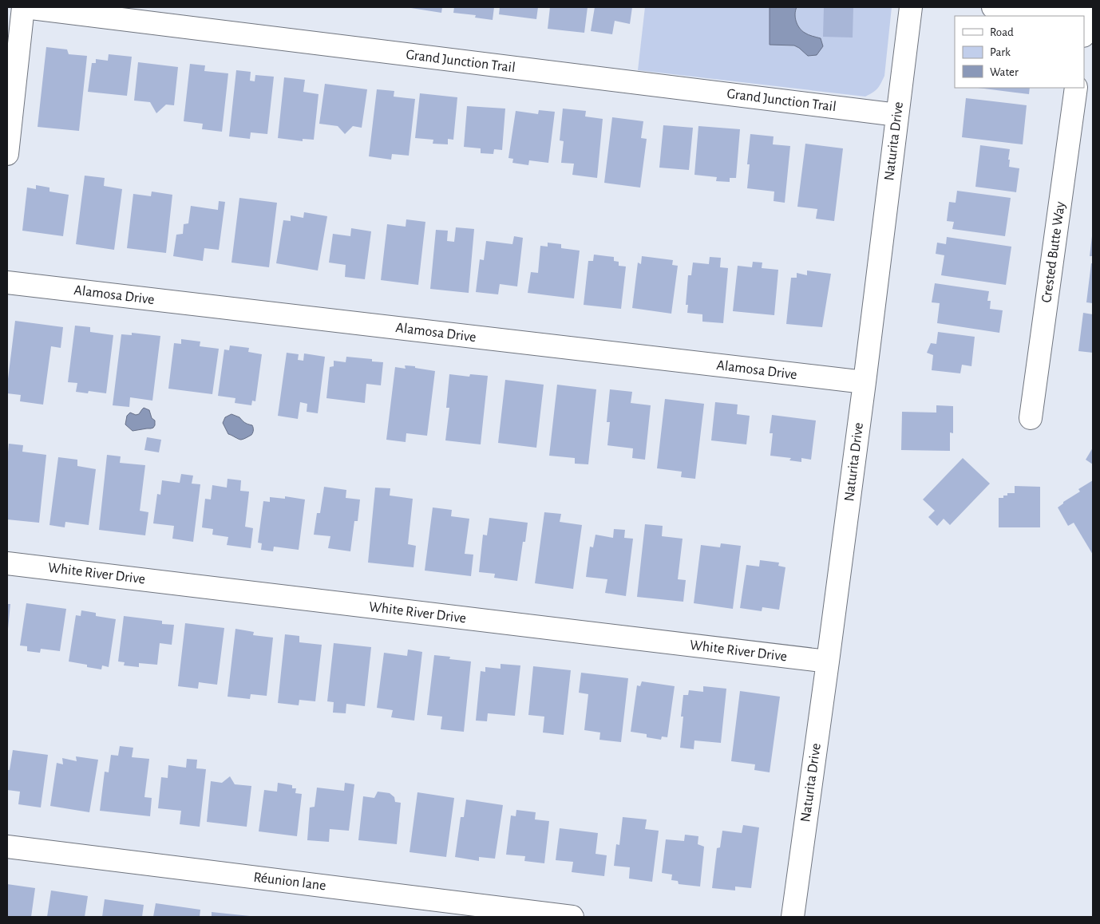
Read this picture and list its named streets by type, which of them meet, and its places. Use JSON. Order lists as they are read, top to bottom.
{
  "streets": {
    "street": [
      "Grand Junction Trail",
      "Naturita Drive",
      "Crested Butte Way",
      "Alamosa Drive",
      "White River Drive",
      "Réunion lane"
    ]
  },
  "crossings": [
    ["Grand Junction Trail", "Naturita Drive"],
    ["Naturita Drive", "Alamosa Drive"],
    ["Naturita Drive", "White River Drive"]
  ],
  "legend": ["Road", "Park", "Water"]
}
